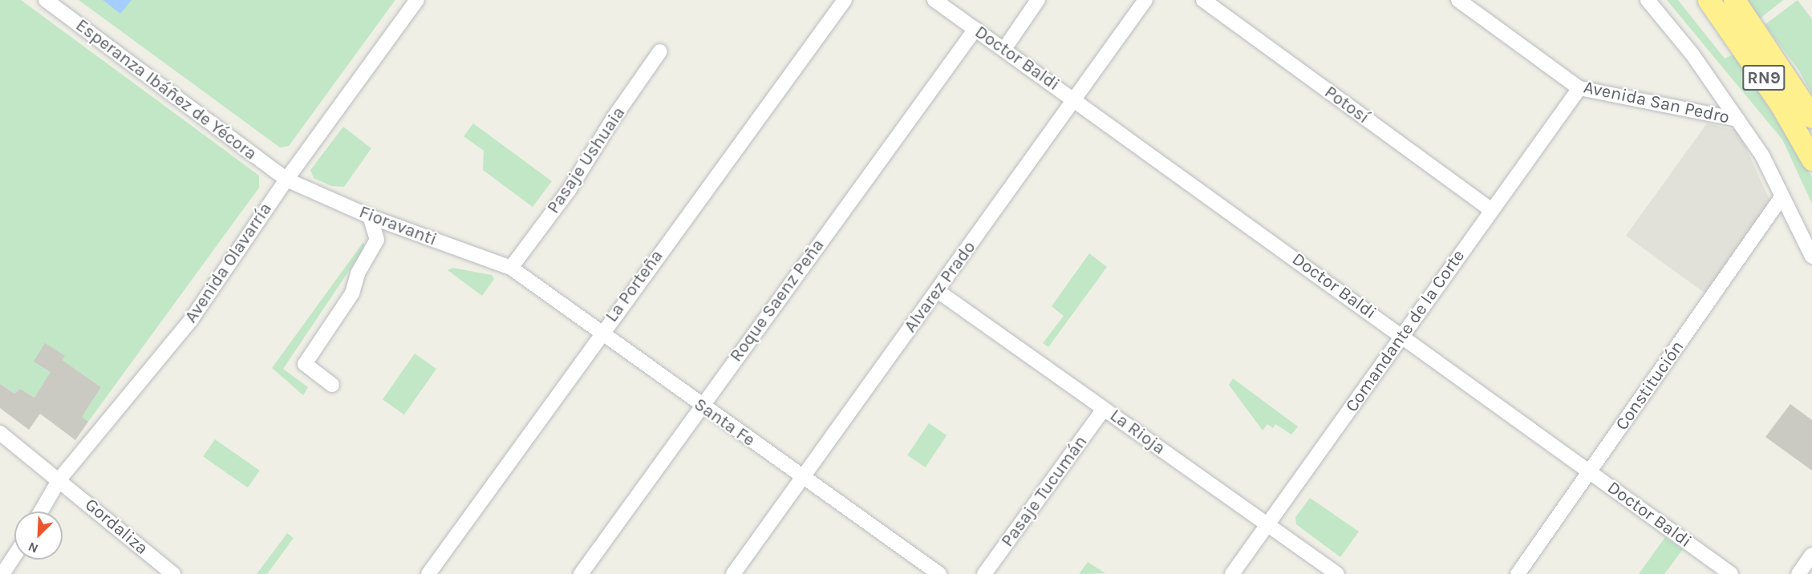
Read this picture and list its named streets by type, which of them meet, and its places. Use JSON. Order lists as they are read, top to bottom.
{
  "streets": {
    "highway": ["RN9"],
    "street": [
      "Doctor Baldi",
      "Esperanza Ibáñez de Yécora",
      "Avenida San Pedro",
      "Potosí",
      "Pasaje Ushuaia",
      "Fioravanti",
      "Avenida Olavarría",
      "La Porteña",
      "Alvarez Prado",
      "Roque Saenz Peña",
      "Comandante de la Corte",
      "Constitución",
      "Santa Fe",
      "La Rioja",
      "Pasaje Tucumán",
      "Gordaliza"
    ]
  },
  "crossings": [
    ["Doctor Baldi", "Alvarez Prado"],
    ["Doctor Baldi", "Roque Saenz Peña"],
    ["Doctor Baldi", "Comandante de la Corte"],
    ["Doctor Baldi", "Constitución"],
    ["Esperanza Ibáñez de Yécora", "Fioravanti"],
    ["Esperanza Ibáñez de Yécora", "Avenida Olavarría"],
    ["Avenida San Pedro", "Comandante de la Corte"],
    ["Potosí", "Comandante de la Corte"],
    ["Pasaje Ushuaia", "Fioravanti"],
    ["Pasaje Ushuaia", "Santa Fe"],
    ["Fioravanti", "Avenida Olavarría"],
    ["Fioravanti", "Santa Fe"],
    ["Avenida Olavarría", "Gordaliza"],
    ["La Porteña", "Santa Fe"],
    ["Alvarez Prado", "Santa Fe"],
    ["Alvarez Prado", "La Rioja"],
    ["Roque Saenz Peña", "Santa Fe"],
    ["Comandante de la Corte", "La Rioja"],
    ["La Rioja", "Pasaje Tucumán"]
  ],
  "north": "bottom left"
}
